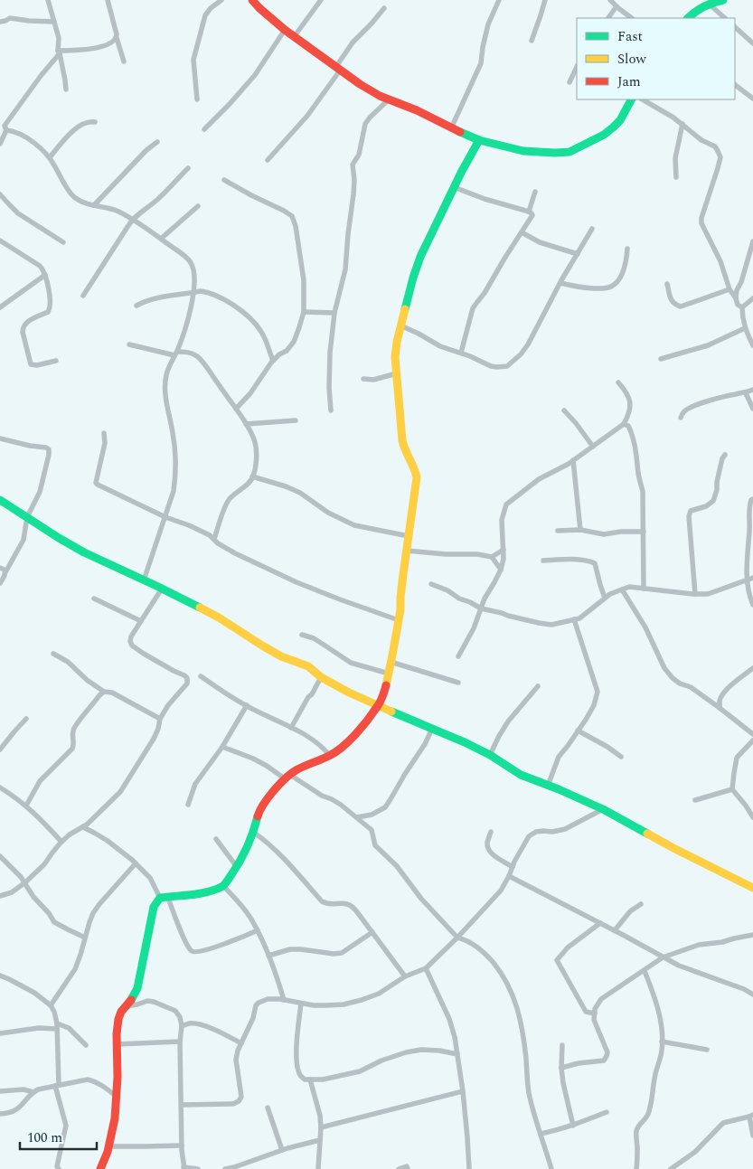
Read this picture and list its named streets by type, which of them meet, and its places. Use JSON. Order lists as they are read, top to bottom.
{
  "legend": ["Fast", "Slow", "Jam"],
  "scale_bar": "100 m"
}
